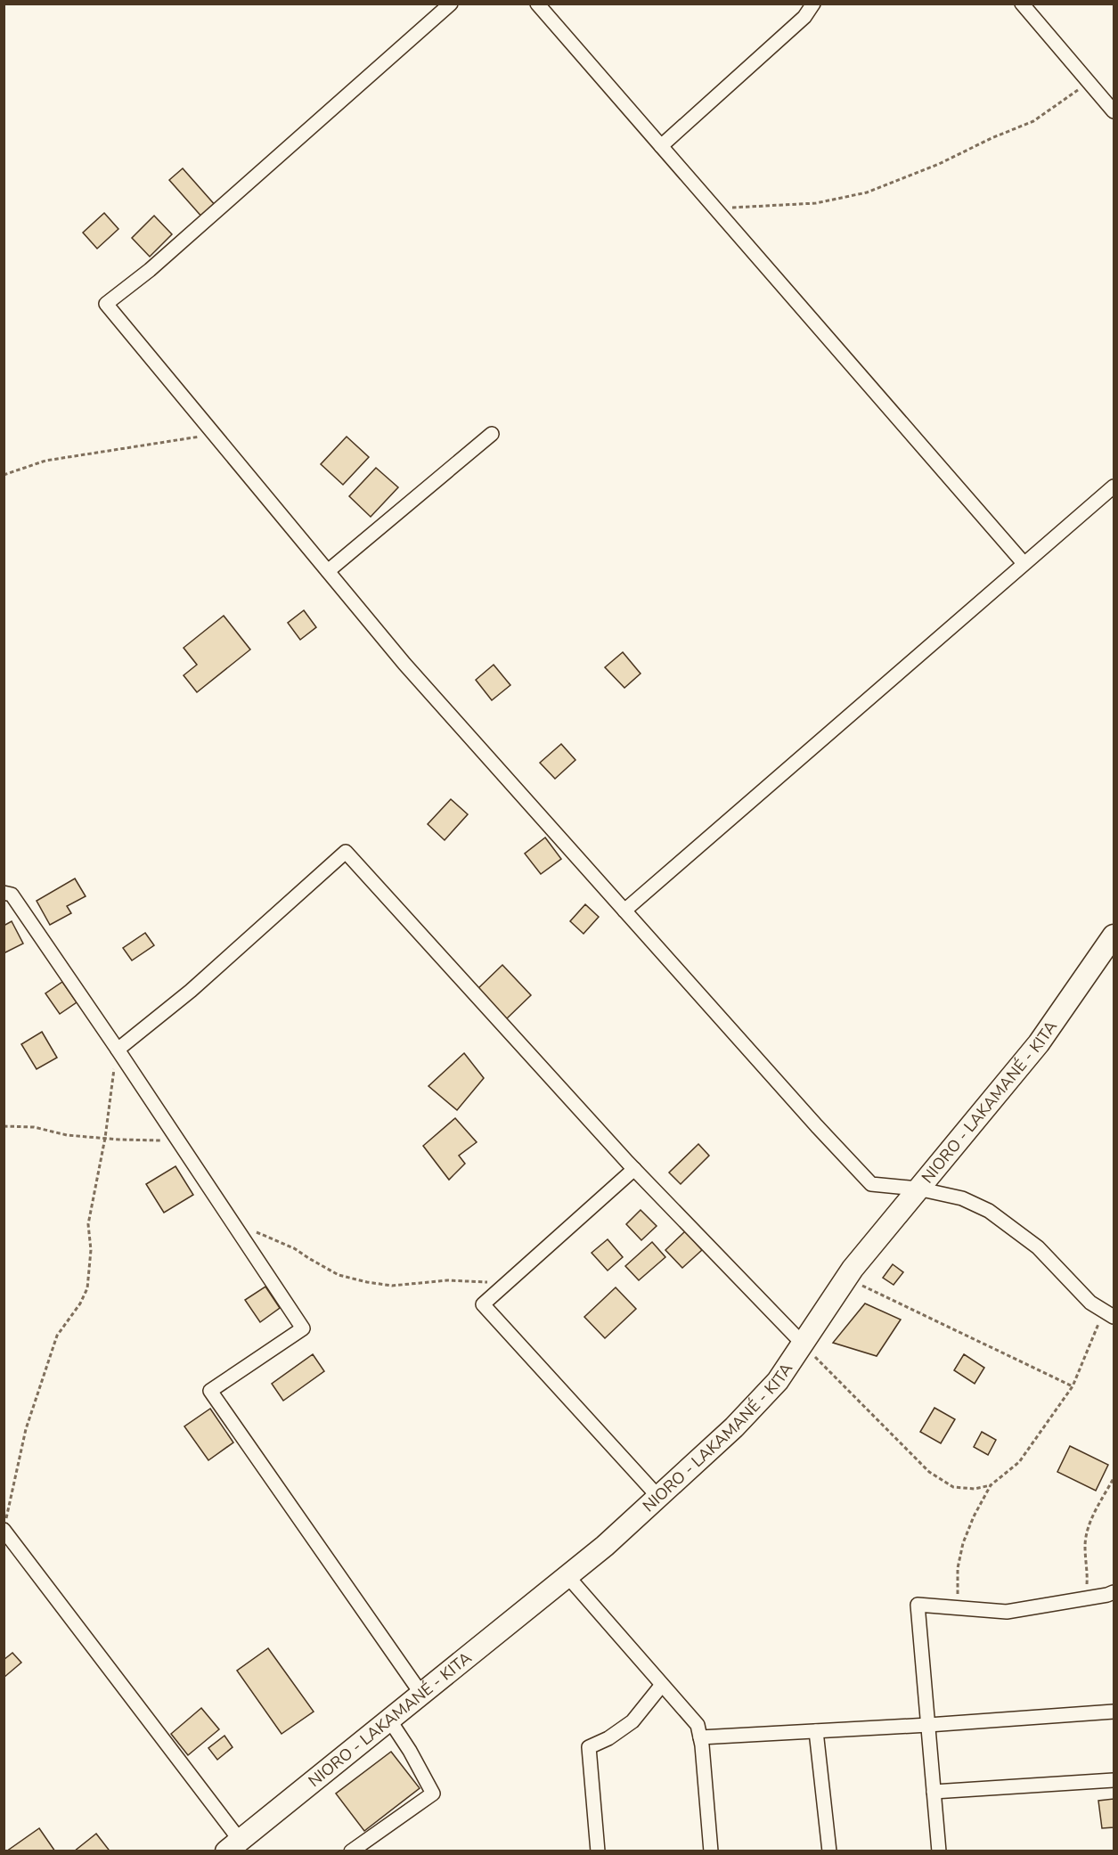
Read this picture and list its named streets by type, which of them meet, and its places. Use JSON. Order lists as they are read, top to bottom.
{
  "streets": {
    "main road": ["NIORO - LAKAMANÉ - KITA"]
  }
}
